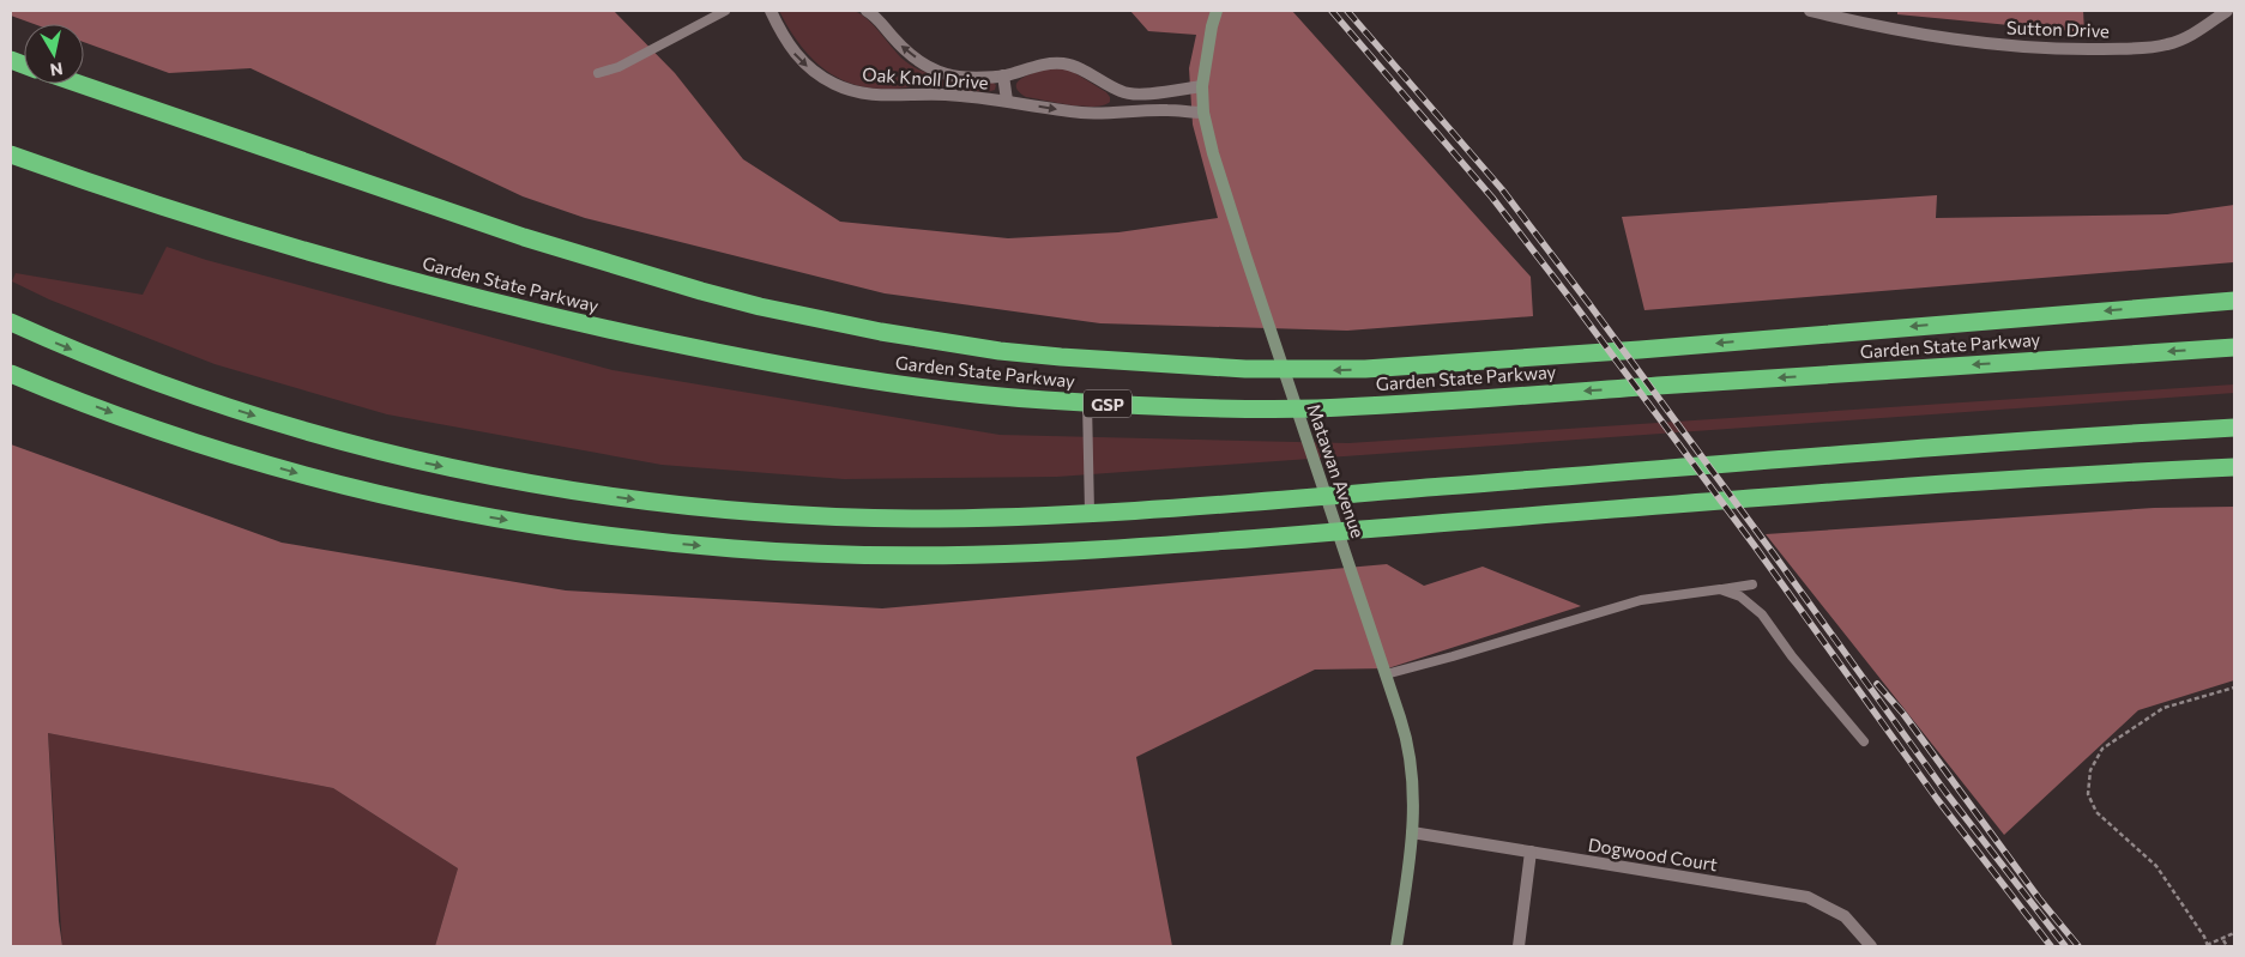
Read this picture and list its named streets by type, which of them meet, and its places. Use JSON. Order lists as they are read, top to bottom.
{
  "streets": {
    "highway": ["Garden State Parkway", "GSP"],
    "street": [
      "Sutton Drive",
      "Oak Knoll Drive",
      "Matawan Avenue",
      "Dogwood Court"
    ]
  },
  "crossings": [
    ["Oak Knoll Drive", "Matawan Avenue"],
    ["Matawan Avenue", "Dogwood Court"]
  ],
  "north": "bottom"
}
